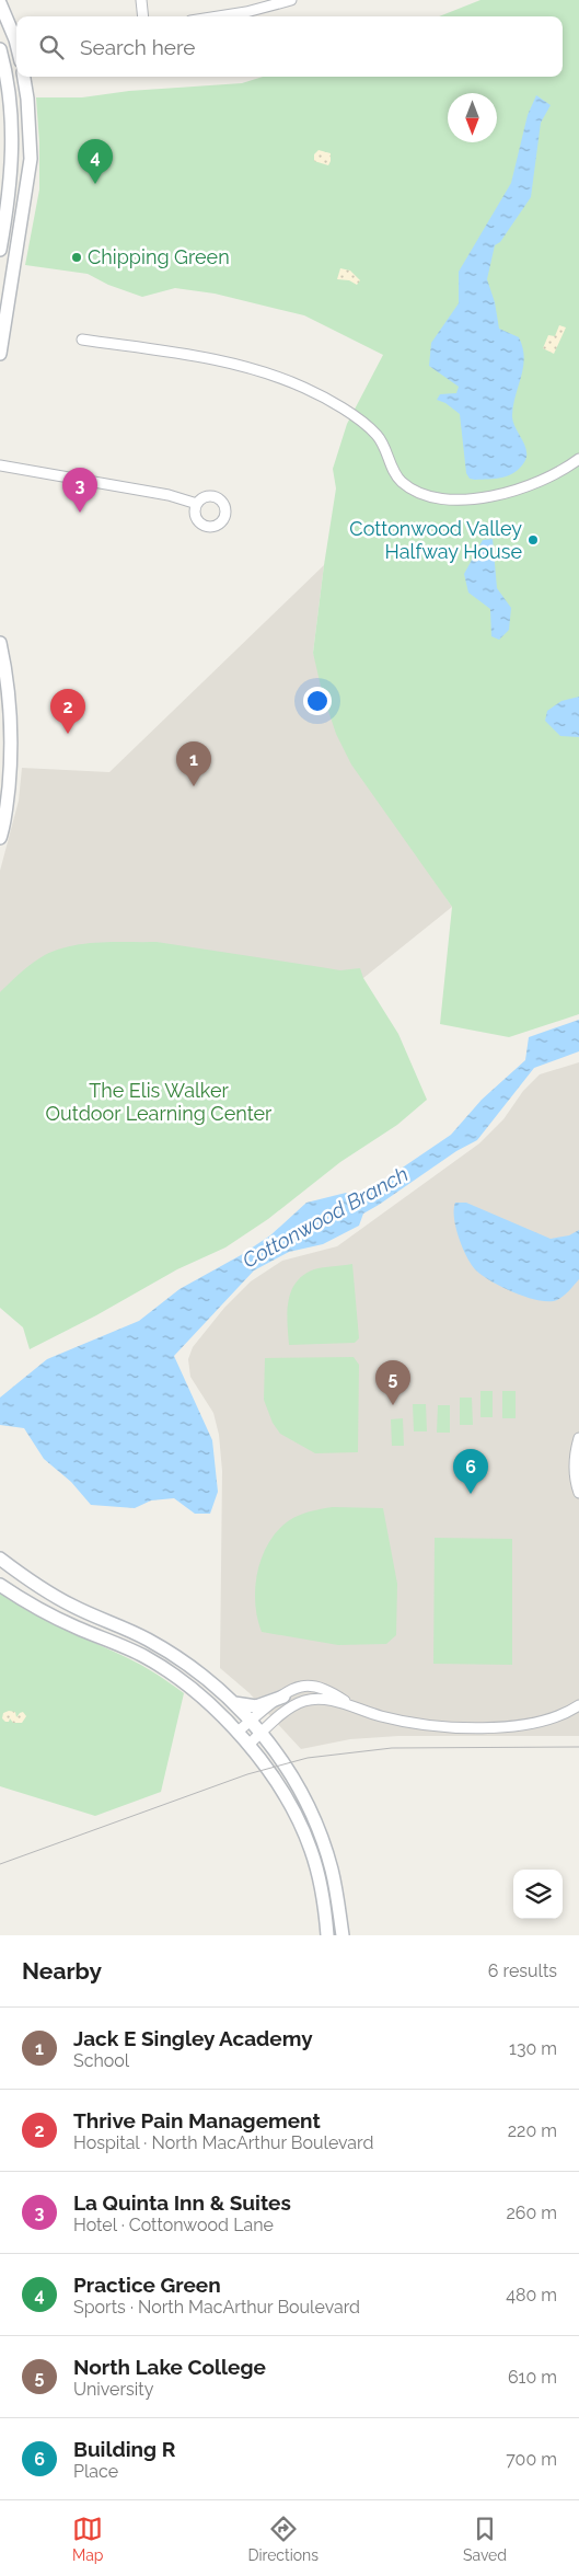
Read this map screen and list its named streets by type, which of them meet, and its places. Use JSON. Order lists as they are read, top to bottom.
{
  "water": ["Cottonwood Branch"],
  "parks": ["The Elis Walker Outdoor Learning Center"],
  "places": ["Chipping Green", "Cottonwood Valley Halfway House"],
  "north": "bottom",
  "page": {
    "search": "Search here",
    "pins": [
      "4",
      "3",
      "2",
      "1",
      "5",
      "6"
    ],
    "heading": ["Nearby", "6 results"],
    "list": [
      {
        "mark": "1",
        "name": "Jack E Singley Academy",
        "note": "School",
        "value": "130 m"
      },
      {
        "mark": "2",
        "name": "Thrive Pain Management",
        "note": "Hospital · North MacArthur Boulevard",
        "value": "220 m"
      },
      {
        "mark": "3",
        "name": "La Quinta Inn & Suites",
        "note": "Hotel · Cottonwood Lane",
        "value": "260 m"
      },
      {
        "mark": "4",
        "name": "Practice Green",
        "note": "Sports · North MacArthur Boulevard",
        "value": "480 m"
      },
      {
        "mark": "5",
        "name": "North Lake College",
        "note": "University",
        "value": "610 m"
      },
      {
        "mark": "6",
        "name": "Building R",
        "note": "Place",
        "value": "700 m"
      }
    ],
    "nav": ["Map", "Directions", "Saved"]
  }
}
